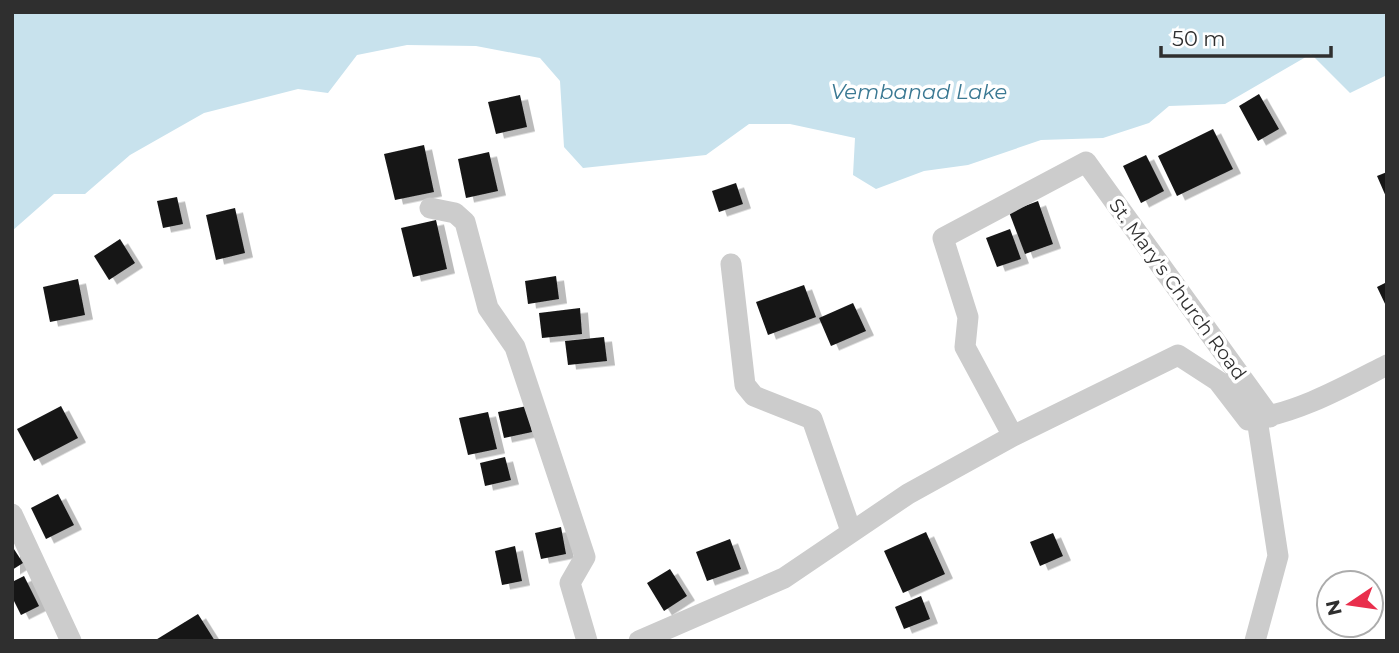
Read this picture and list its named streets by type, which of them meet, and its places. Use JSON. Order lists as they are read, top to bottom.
{
  "streets": {
    "street": ["St. Mary's Church Road"]
  },
  "water": ["Vembanad Lake"],
  "scale_bar": "50 m",
  "north": "left"
}
